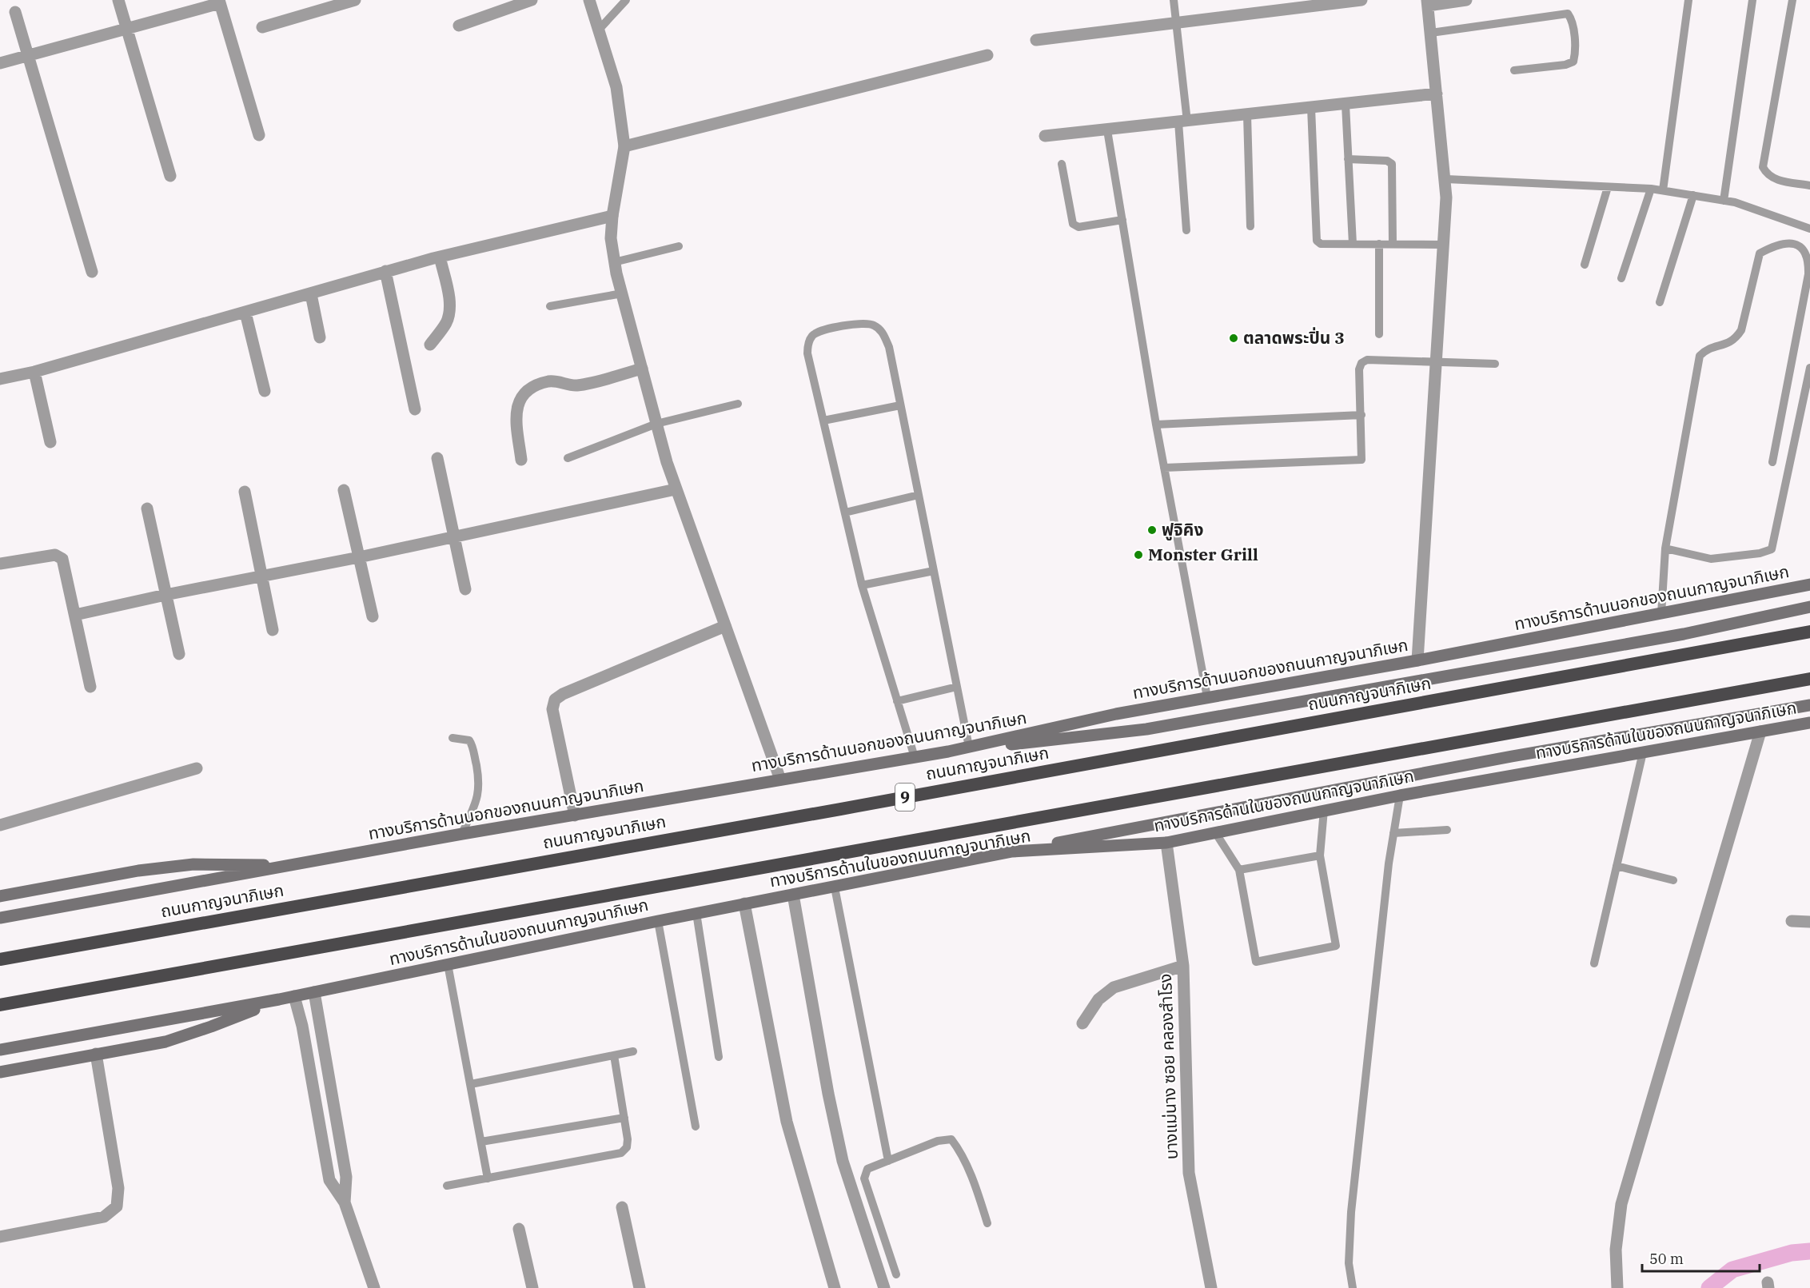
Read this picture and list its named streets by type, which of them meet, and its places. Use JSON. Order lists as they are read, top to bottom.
{
  "streets": {
    "highway": ["ถนนกาญจนาภิเษก", "9"],
    "main road": ["ทางบริการด้านนอกของถนนกาญจนาภิเษก", "ทางบริการด้านในของถนนกาญจนาภิเษก"],
    "street": ["บางแม่นาง ซอย คลองสำโรง"]
  },
  "crossings": [
    ["ทางบริการด้านในของถนนกาญจนาภิเษก", "บางแม่นาง ซอย คลองสำโรง"]
  ],
  "places": ["ตลาดพระปิ่น 3", "ฟูจิคิง", "Monster Grill"],
  "scale_bar": "50 m"
}
